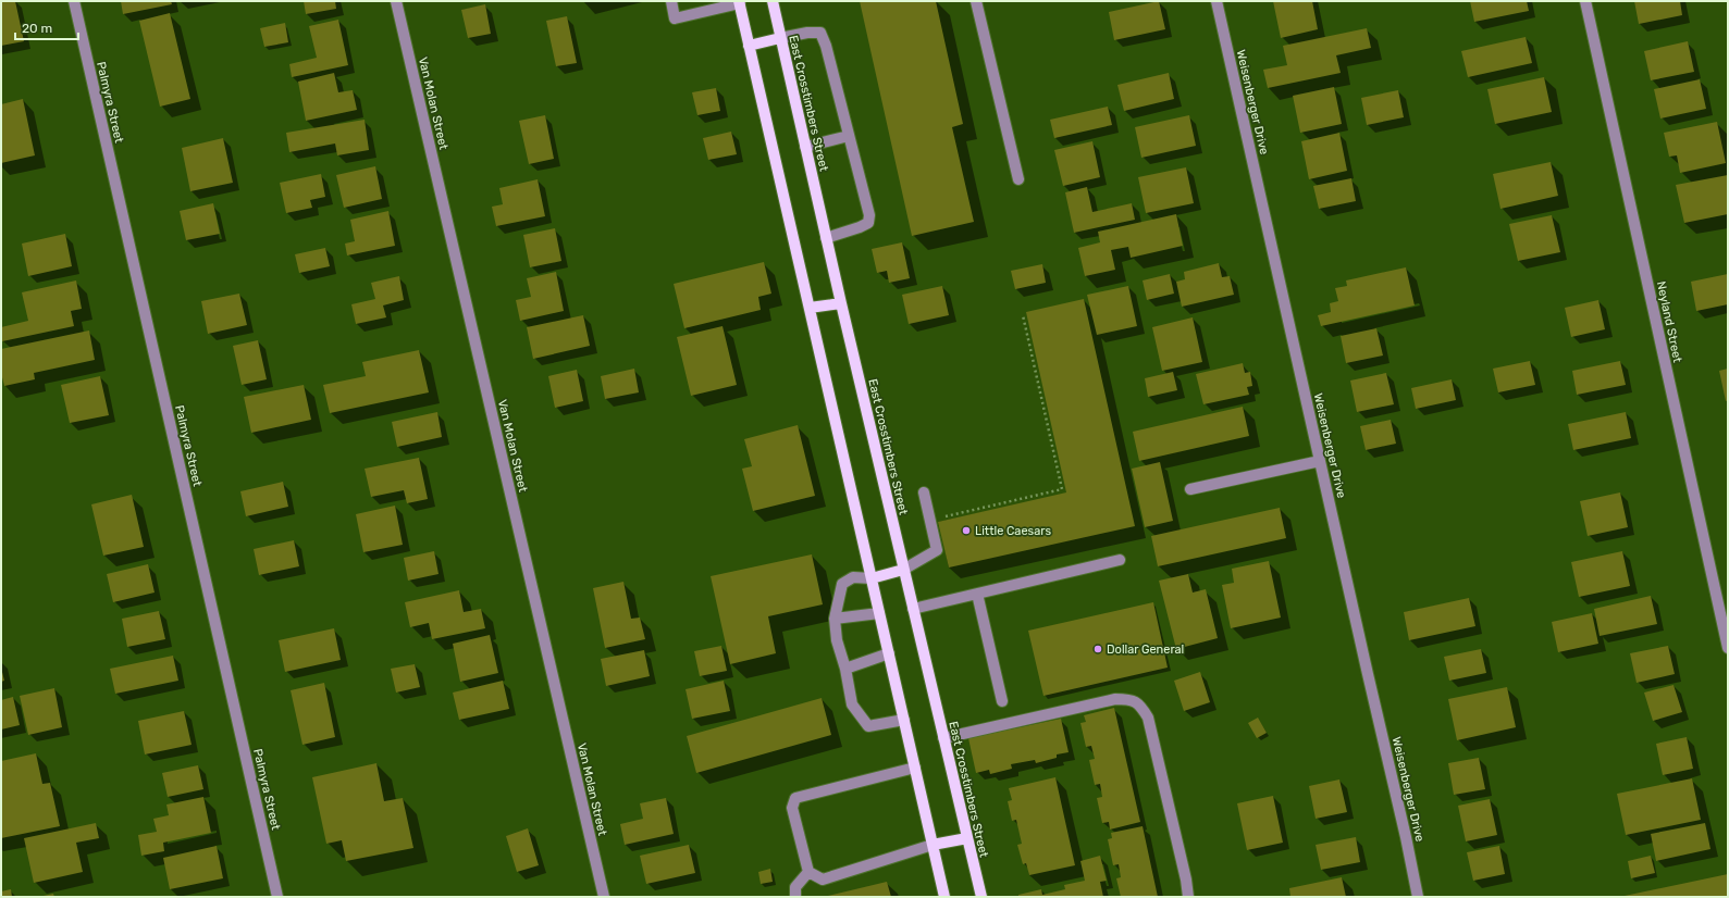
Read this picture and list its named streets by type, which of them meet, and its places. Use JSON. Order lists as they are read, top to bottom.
{
  "streets": {
    "main road": ["East Crosstimbers Street"],
    "street": [
      "Palmyra Street",
      "Weisenberger Drive",
      "Van Molan Street",
      "Neyland Street"
    ]
  },
  "places": ["Little Caesars", "Dollar General"],
  "scale_bar": "20 m"
}
